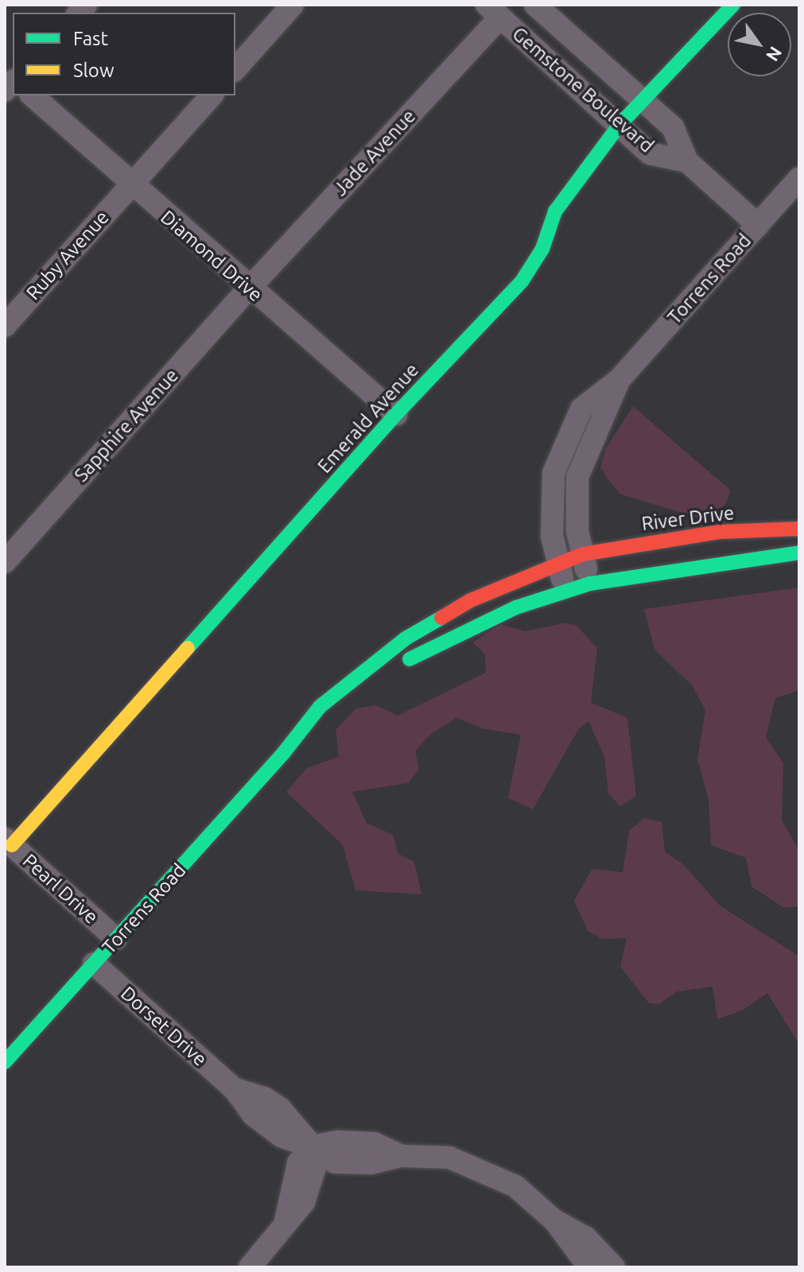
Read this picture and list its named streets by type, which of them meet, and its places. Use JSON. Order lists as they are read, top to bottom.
{
  "streets": {
    "main road": ["Torrens Road", "Emerald Avenue", "River Drive"],
    "street": [
      "Gemstone Boulevard",
      "Jade Avenue",
      "Ruby Avenue",
      "Diamond Drive",
      "Sapphire Avenue",
      "Pearl Drive",
      "Dorset Drive"
    ]
  },
  "crossings": [
    ["Gemstone Boulevard", "Jade Avenue"],
    ["Gemstone Boulevard", "Torrens Road"],
    ["Gemstone Boulevard", "Emerald Avenue"],
    ["Jade Avenue", "Diamond Drive"],
    ["Jade Avenue", "Sapphire Avenue"],
    ["Ruby Avenue", "Diamond Drive"],
    ["Diamond Drive", "Emerald Avenue"],
    ["Diamond Drive", "Sapphire Avenue"],
    ["Torrens Road", "River Drive"],
    ["Torrens Road", "Pearl Drive"],
    ["Torrens Road", "Dorset Drive"],
    ["Emerald Avenue", "Pearl Drive"]
  ],
  "legend": ["Fast", "Slow"],
  "north": "bottom right"
}
